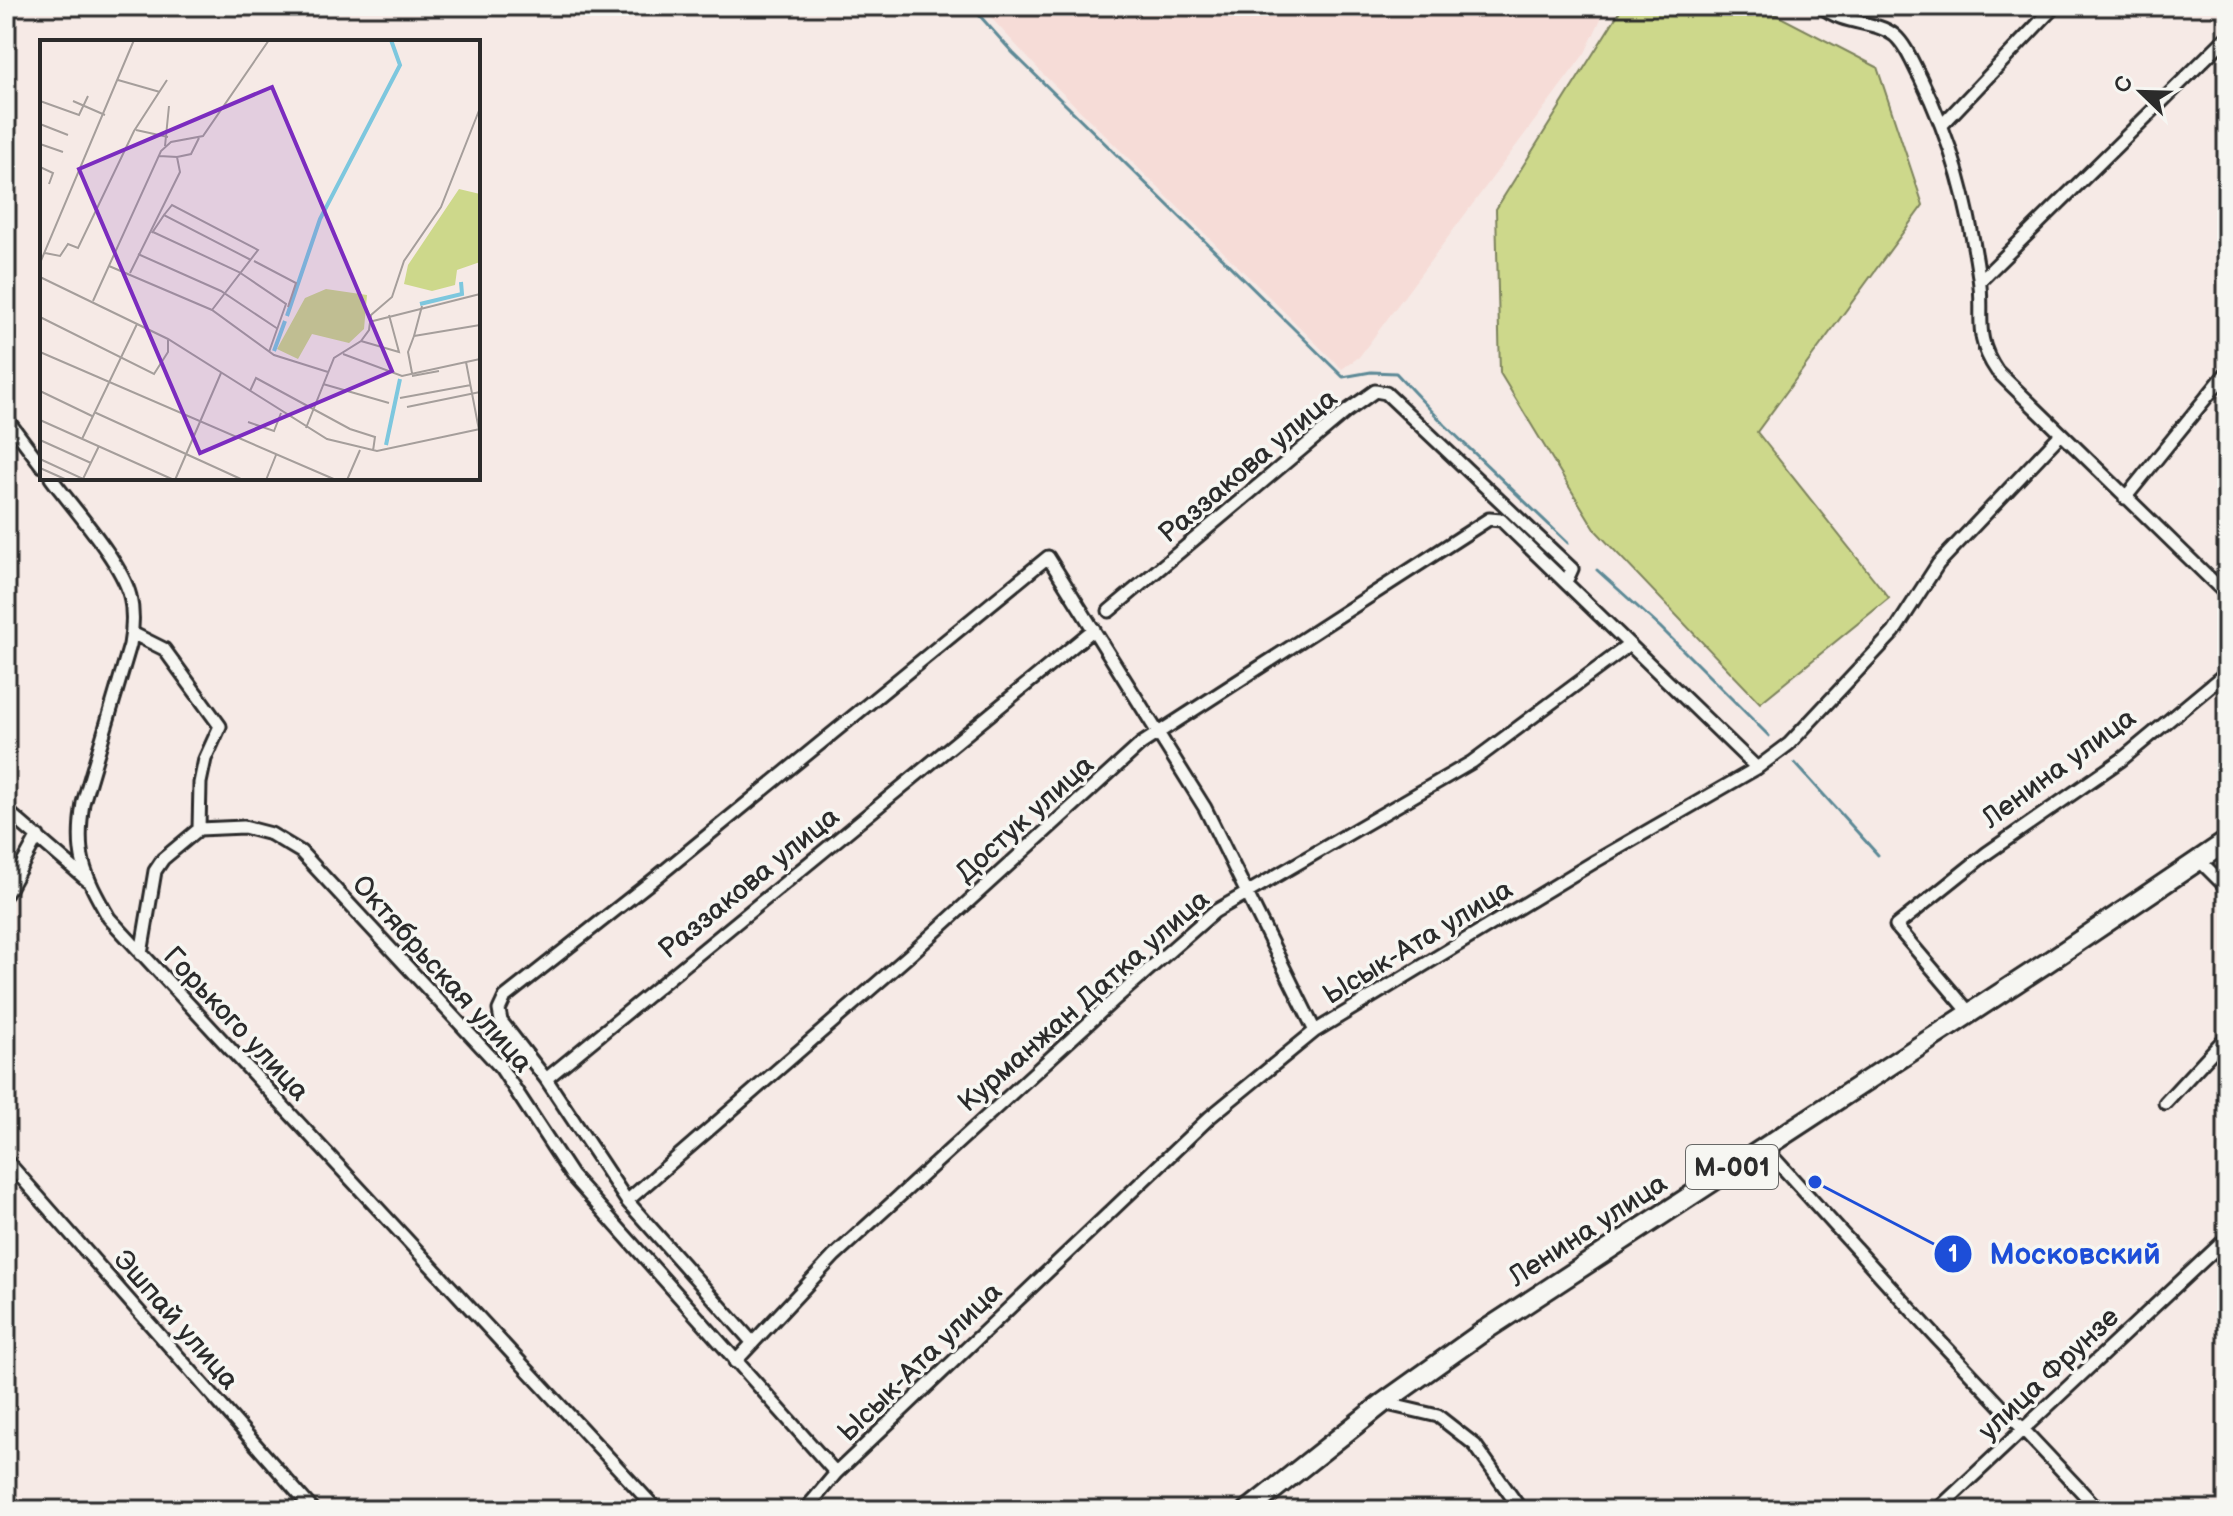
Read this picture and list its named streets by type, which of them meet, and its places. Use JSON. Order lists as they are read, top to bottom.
{
  "streets": {
    "main road": ["Ленина улица", "М-001"],
    "street": [
      "Раззакова улица",
      "Достук улица",
      "Ысык-Ата улица",
      "Октябрьская улица",
      "Курманжан Датка улица",
      "Горького улица",
      "Эшпай улица",
      "улица Фрунзе"
    ]
  },
  "crossings": [
    ["Раззакова улица", "Достук улица"],
    ["Октябрьская улица", "Курманжан Датка улица"]
  ],
  "places": ["Московский"],
  "north": "top left"
}
